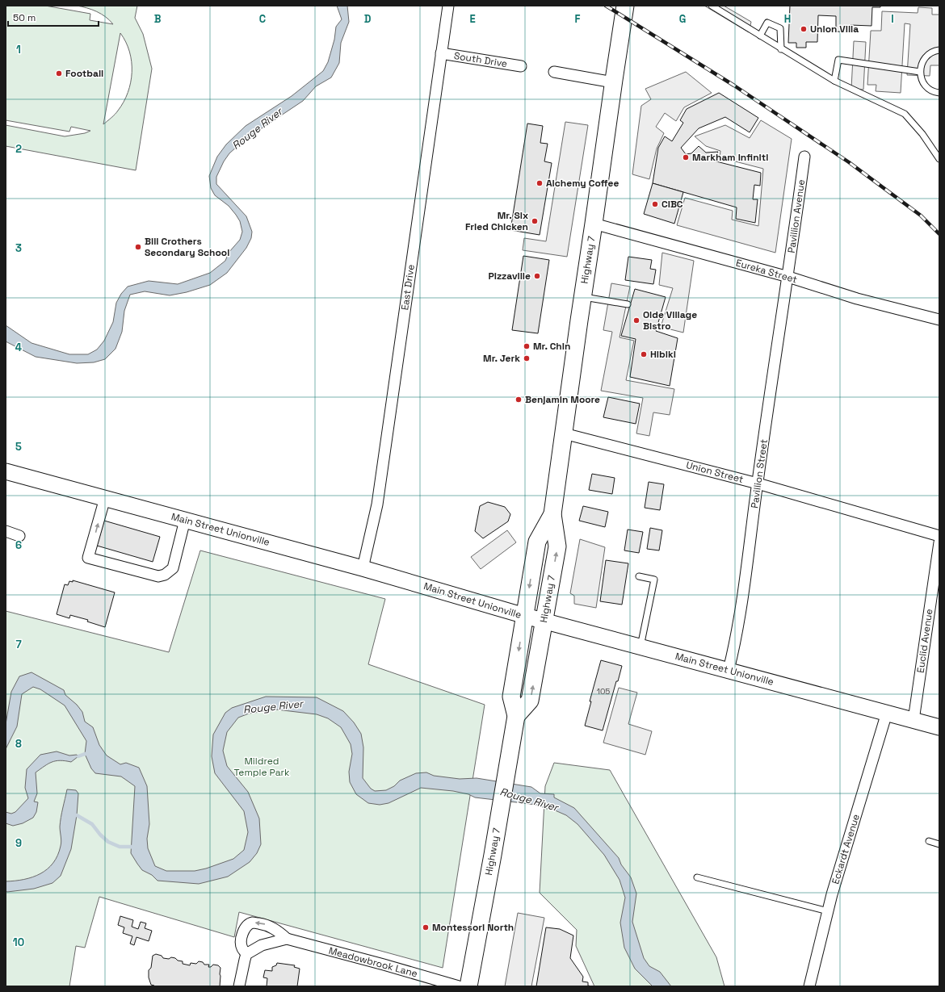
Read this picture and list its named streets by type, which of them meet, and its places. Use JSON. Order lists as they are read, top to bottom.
{
  "streets": {
    "main road": ["Highway 7", "Main Street Unionville"],
    "street": [
      "South Drive",
      "Pavillion Avenue",
      "Eureka Street",
      "East Drive",
      "Union Street",
      "Pavillion Street",
      "Euclid Avenue",
      "Eckardt Avenue",
      "Meadowbrook Lane"
    ]
  },
  "crossings": [
    ["South Drive", "East Drive"],
    ["Pavillion Avenue", "Eureka Street"],
    ["Pavillion Avenue", "Pavillion Street"],
    ["Highway 7", "Eureka Street"],
    ["Highway 7", "Union Street"],
    ["Highway 7", "Main Street Unionville"],
    ["Eureka Street", "Pavillion Street"],
    ["East Drive", "Main Street Unionville"],
    ["Union Street", "Pavillion Street"],
    ["Pavillion Street", "Main Street Unionville"],
    ["Main Street Unionville", "Euclid Avenue"],
    ["Main Street Unionville", "Eckardt Avenue"]
  ],
  "water": ["Rouge River"],
  "parks": ["Mildred Temple Park"],
  "places": [
    "Union Villa",
    "Football",
    "Markham Infiniti",
    "Alchemy Coffee",
    "CIBC",
    "Mr. Six Fried Chicken",
    "Bill Crothers Secondary School",
    "Pizzaville",
    "Olde Village Bistro",
    "Mr. Chin",
    "Hibiki",
    "Mr. Jerk",
    "Benjamin Moore",
    "Montessori North"
  ],
  "house_numbers": ["105"],
  "scale_bar": "50 m",
  "grid": {
    "columns": [
      "B",
      "C",
      "D",
      "E",
      "F",
      "G",
      "H",
      "I"
    ],
    "rows": [
      "1",
      "2",
      "3",
      "4",
      "5",
      "6",
      "7",
      "8",
      "9",
      "10"
    ]
  }
}
